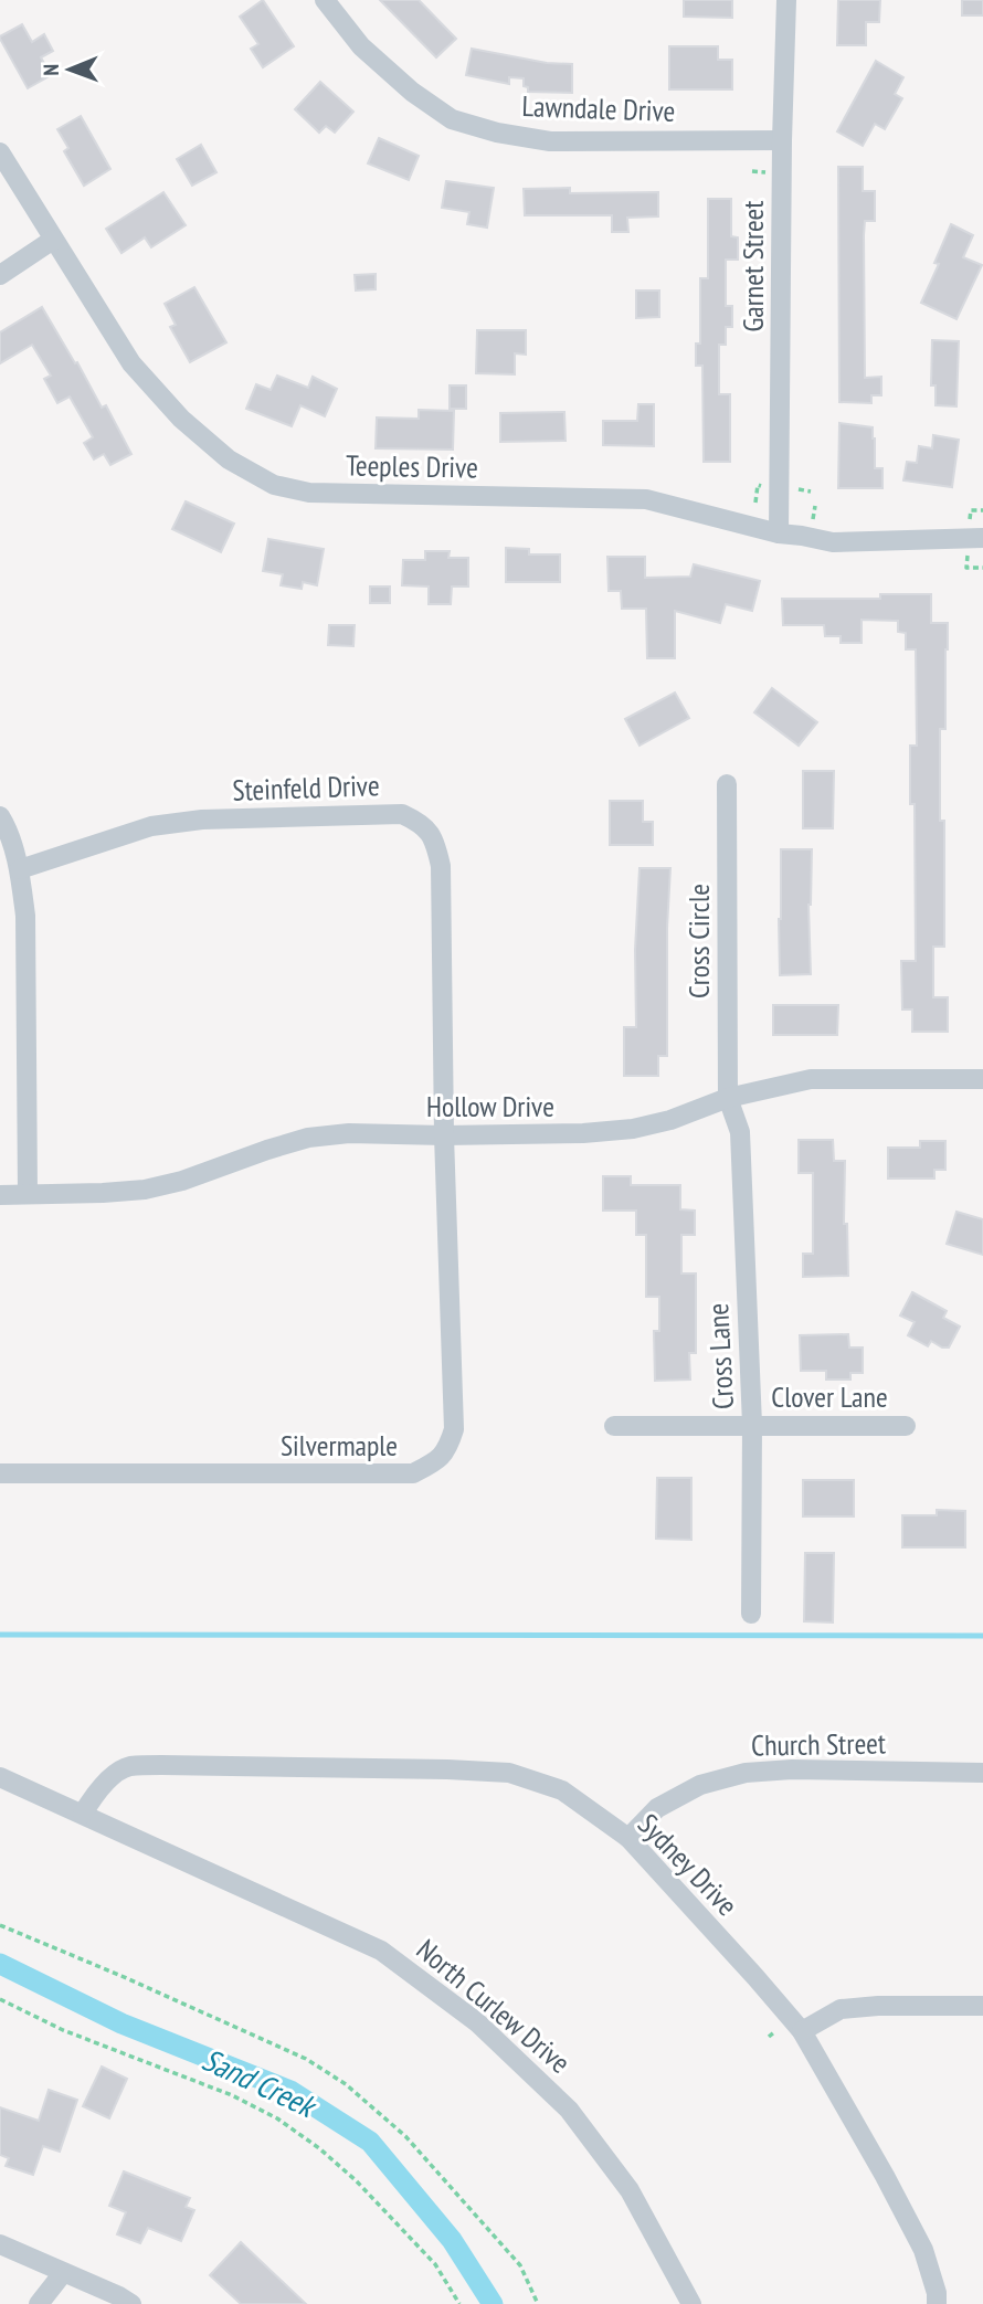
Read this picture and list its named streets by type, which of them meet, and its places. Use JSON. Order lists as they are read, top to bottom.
{
  "streets": {
    "street": [
      "Lawndale Drive",
      "Garnet Street",
      "Teeples Drive",
      "Steinfeld Drive",
      "Cross Circle",
      "Hollow Drive",
      "Cross Lane",
      "Clover Lane",
      "Silvermaple",
      "Church Street",
      "Sydney Drive",
      "North Curlew Drive"
    ]
  },
  "crossings": [
    ["Lawndale Drive", "Garnet Street"],
    ["Garnet Street", "Teeples Drive"],
    ["Steinfeld Drive", "Hollow Drive"],
    ["Steinfeld Drive", "Silvermaple"],
    ["Cross Circle", "Hollow Drive"],
    ["Cross Circle", "Cross Lane"],
    ["Hollow Drive", "Cross Lane"],
    ["Hollow Drive", "Silvermaple"],
    ["Cross Lane", "Clover Lane"],
    ["Church Street", "Sydney Drive"],
    ["Sydney Drive", "North Curlew Drive"]
  ],
  "water": ["Sand Creek"],
  "north": "left"
}
